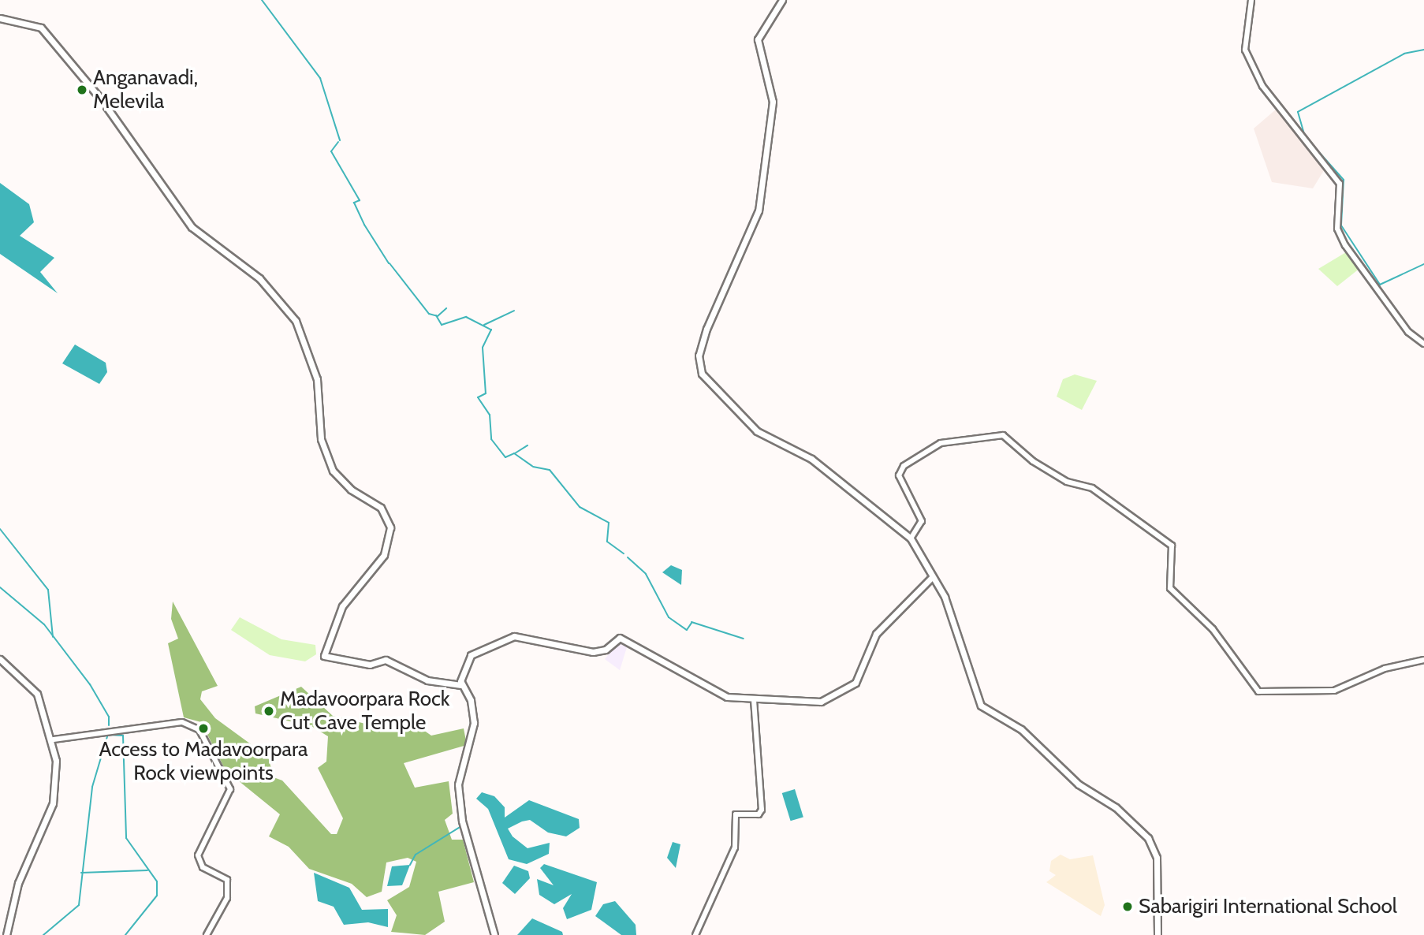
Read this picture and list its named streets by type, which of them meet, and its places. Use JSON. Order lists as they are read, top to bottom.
{
  "places": [
    "Anganavadi, Melevila",
    "Madavoorpara Rock Cut Cave Temple",
    "Access to Madavoorpara Rock viewpoints",
    "Sabarigiri International School"
  ]
}
